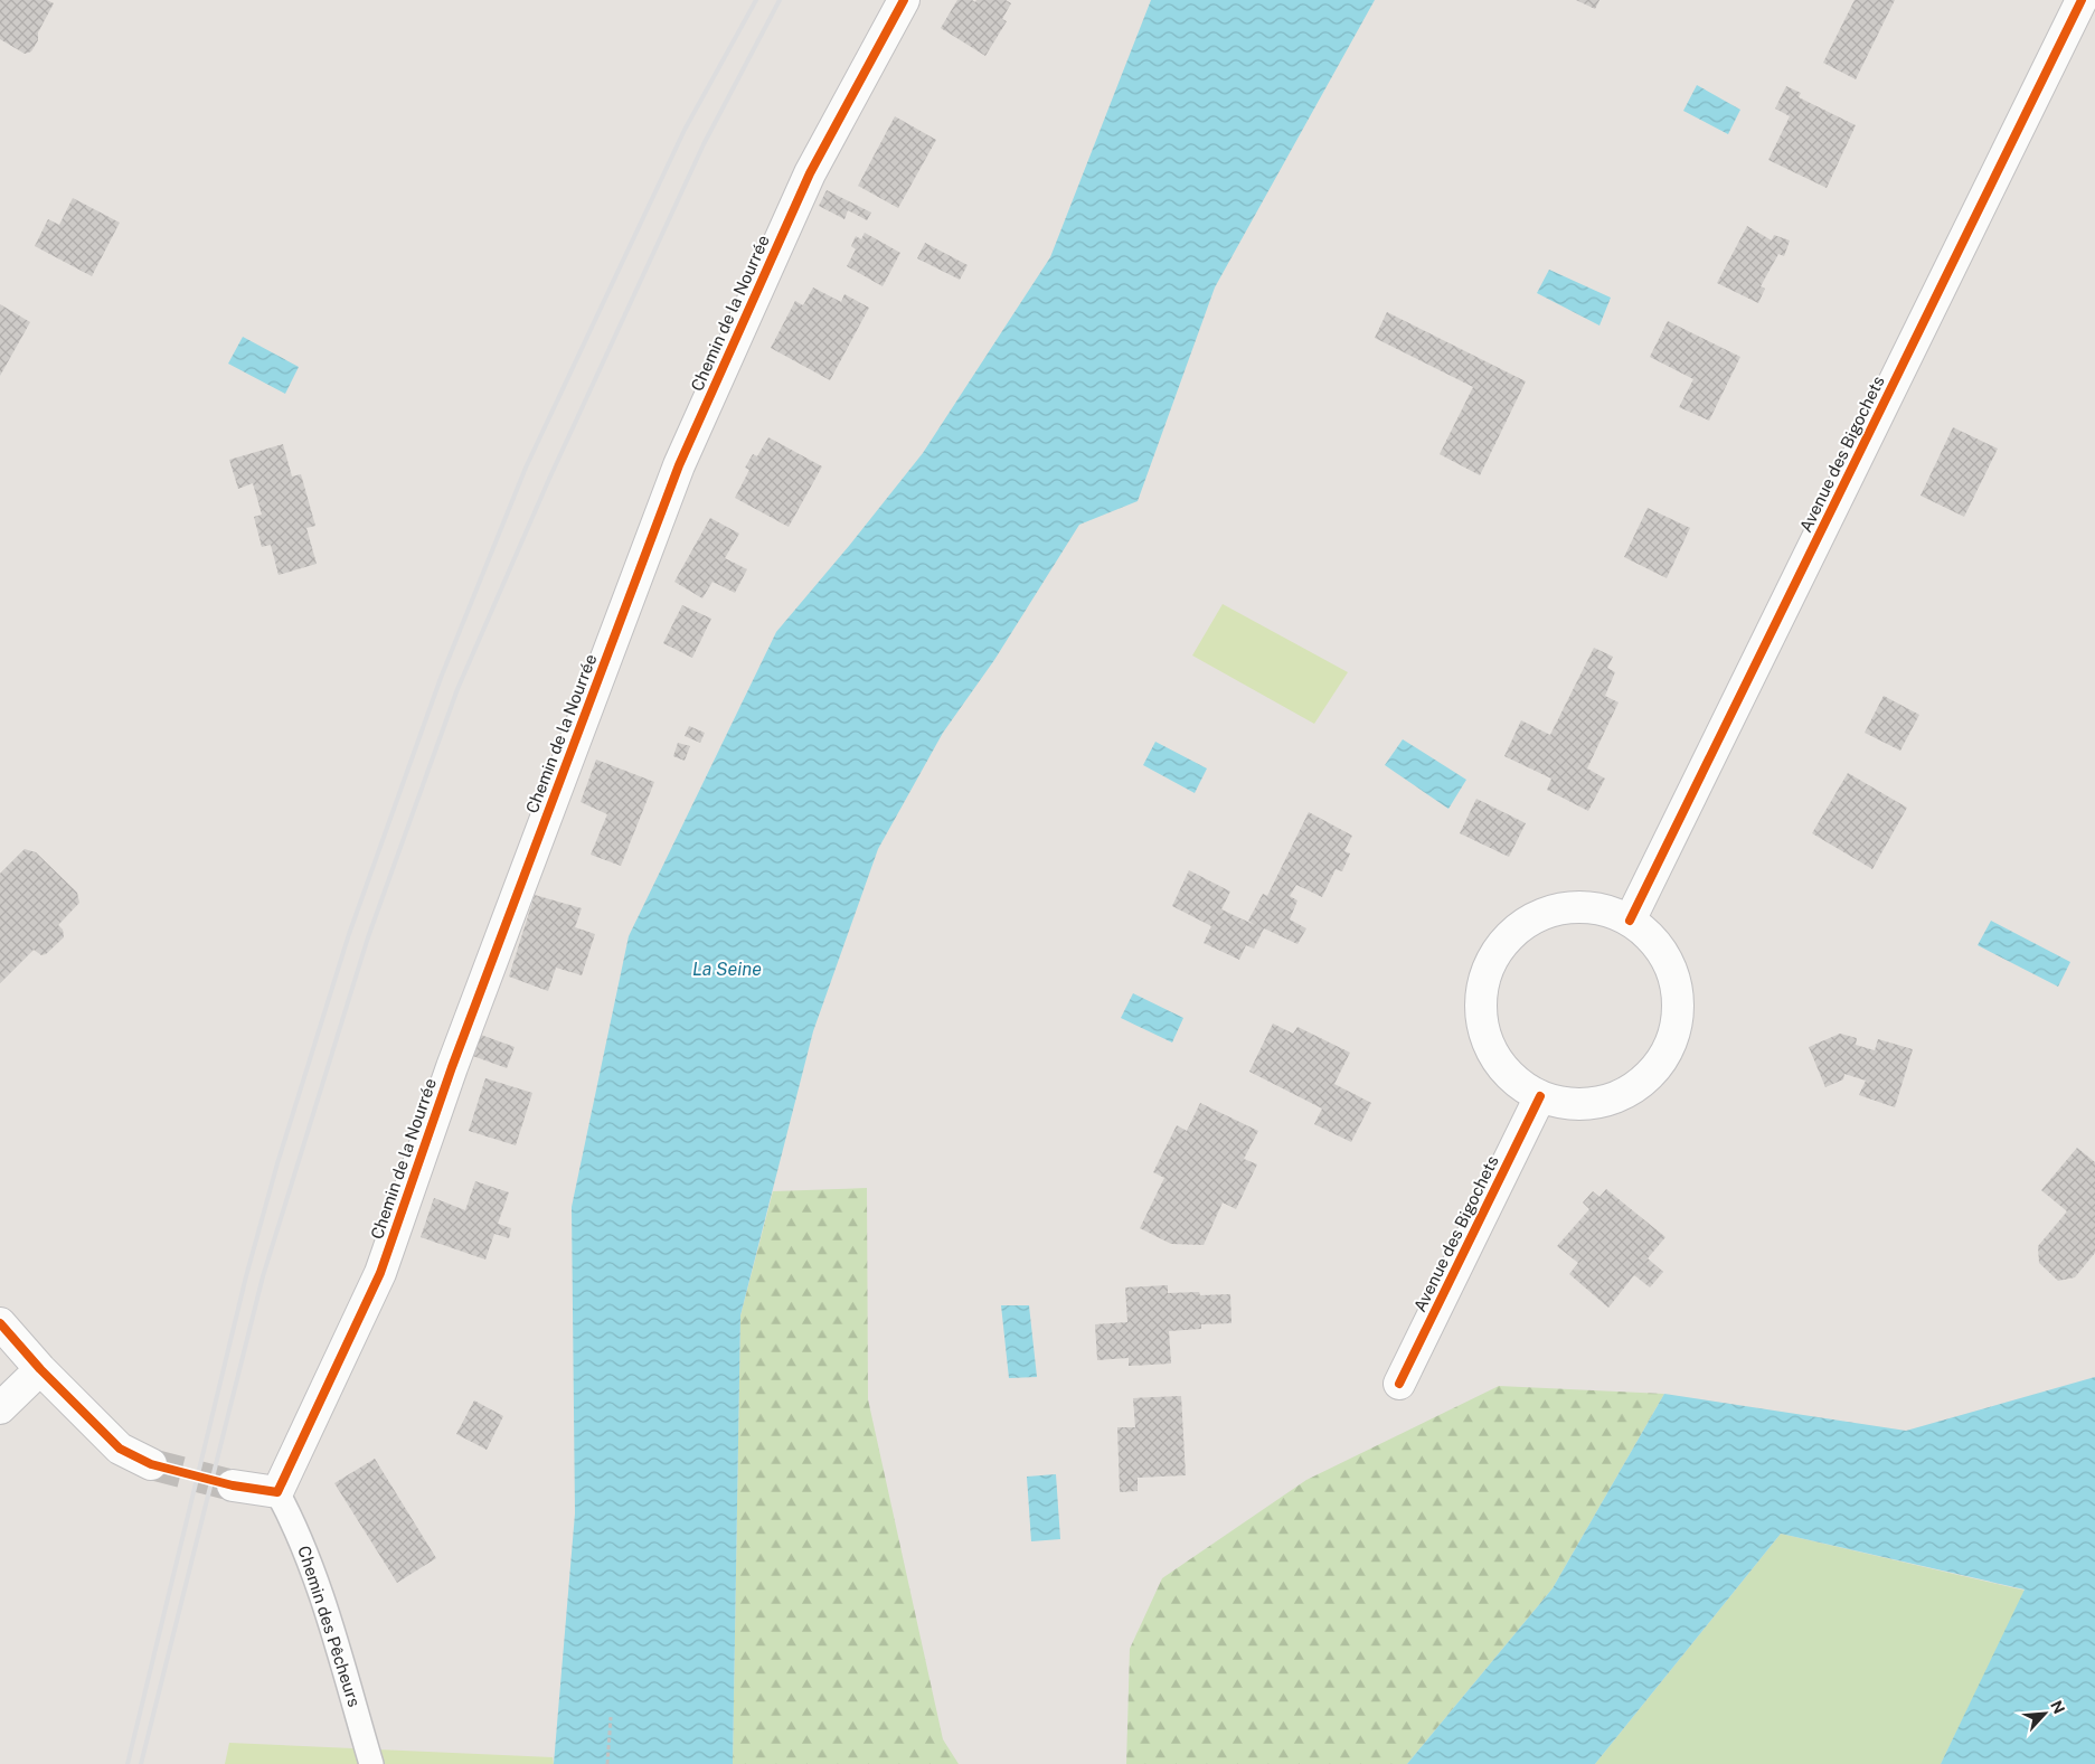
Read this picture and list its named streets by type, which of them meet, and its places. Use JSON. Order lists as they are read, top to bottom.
{
  "streets": {
    "street": ["Chemin de la Nourrée", "Avenue des Bigochets"],
    "lane": ["Chemin des Pêcheurs"]
  },
  "crossings": [
    ["Chemin de la Nourrée", "Chemin des Pêcheurs"]
  ],
  "water": ["La Seine"],
  "north": "top right"
}
